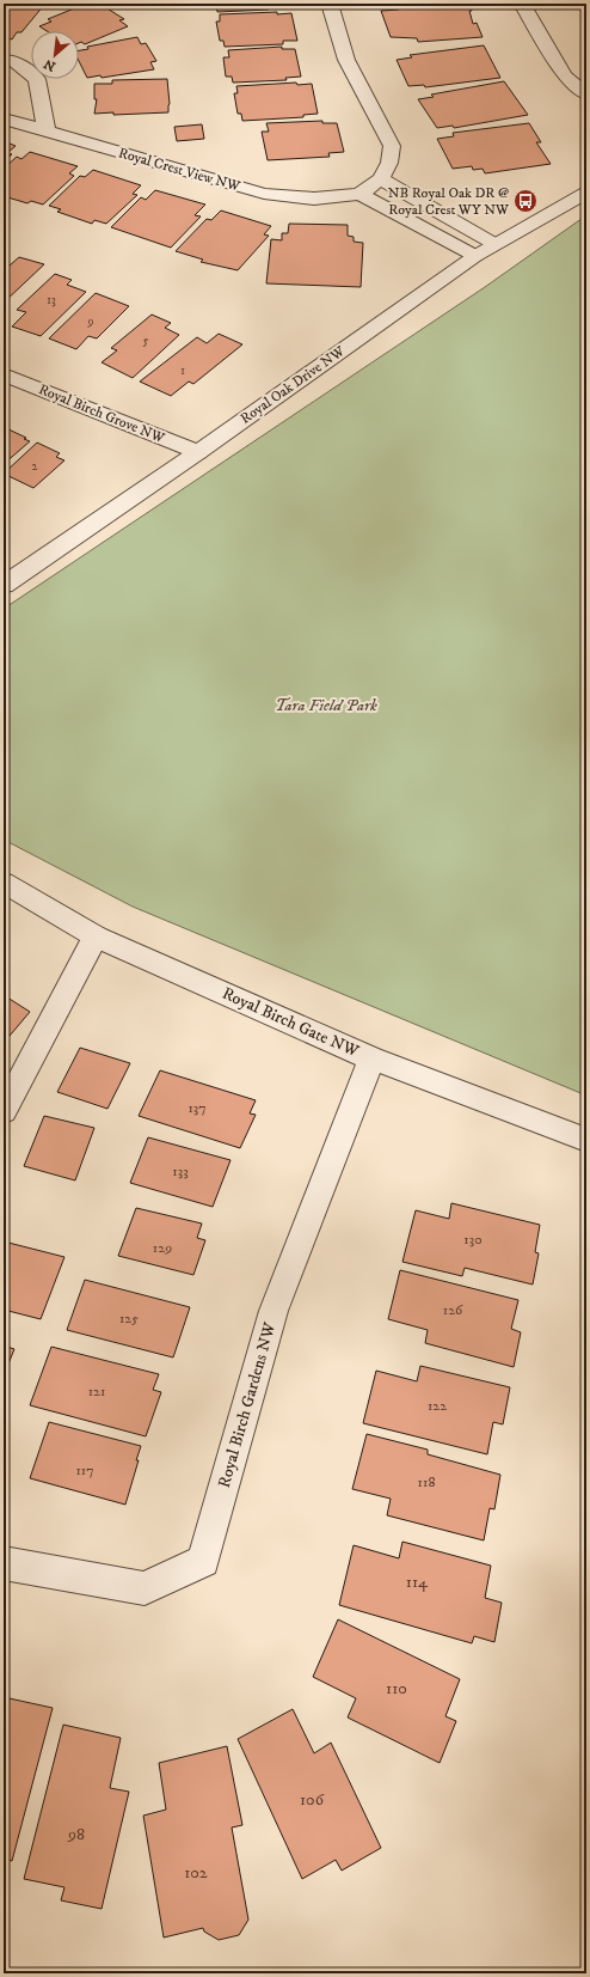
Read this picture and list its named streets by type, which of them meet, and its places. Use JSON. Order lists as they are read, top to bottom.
{
  "streets": {
    "street": [
      "Royal Crest View NW",
      "Royal Oak Drive NW",
      "Royal Birch Grove NW",
      "Royal Birch Gate NW",
      "Royal Birch Gardens NW"
    ]
  },
  "crossings": [
    ["Royal Oak Drive NW", "Royal Birch Grove NW"],
    ["Royal Birch Gate NW", "Royal Birch Gardens NW"]
  ],
  "parks": ["Tara Field Park"],
  "places": {
    "bus stop": ["NB Royal Oak DR @ Royal Crest WY NW"]
  },
  "house_numbers": [
    "13",
    "9",
    "5",
    "1",
    "2",
    "137",
    "133",
    "130",
    "129",
    "126",
    "125",
    "121",
    "122",
    "117",
    "118",
    "114",
    "110",
    "106",
    "98",
    "102"
  ],
  "north": "bottom left"
}
